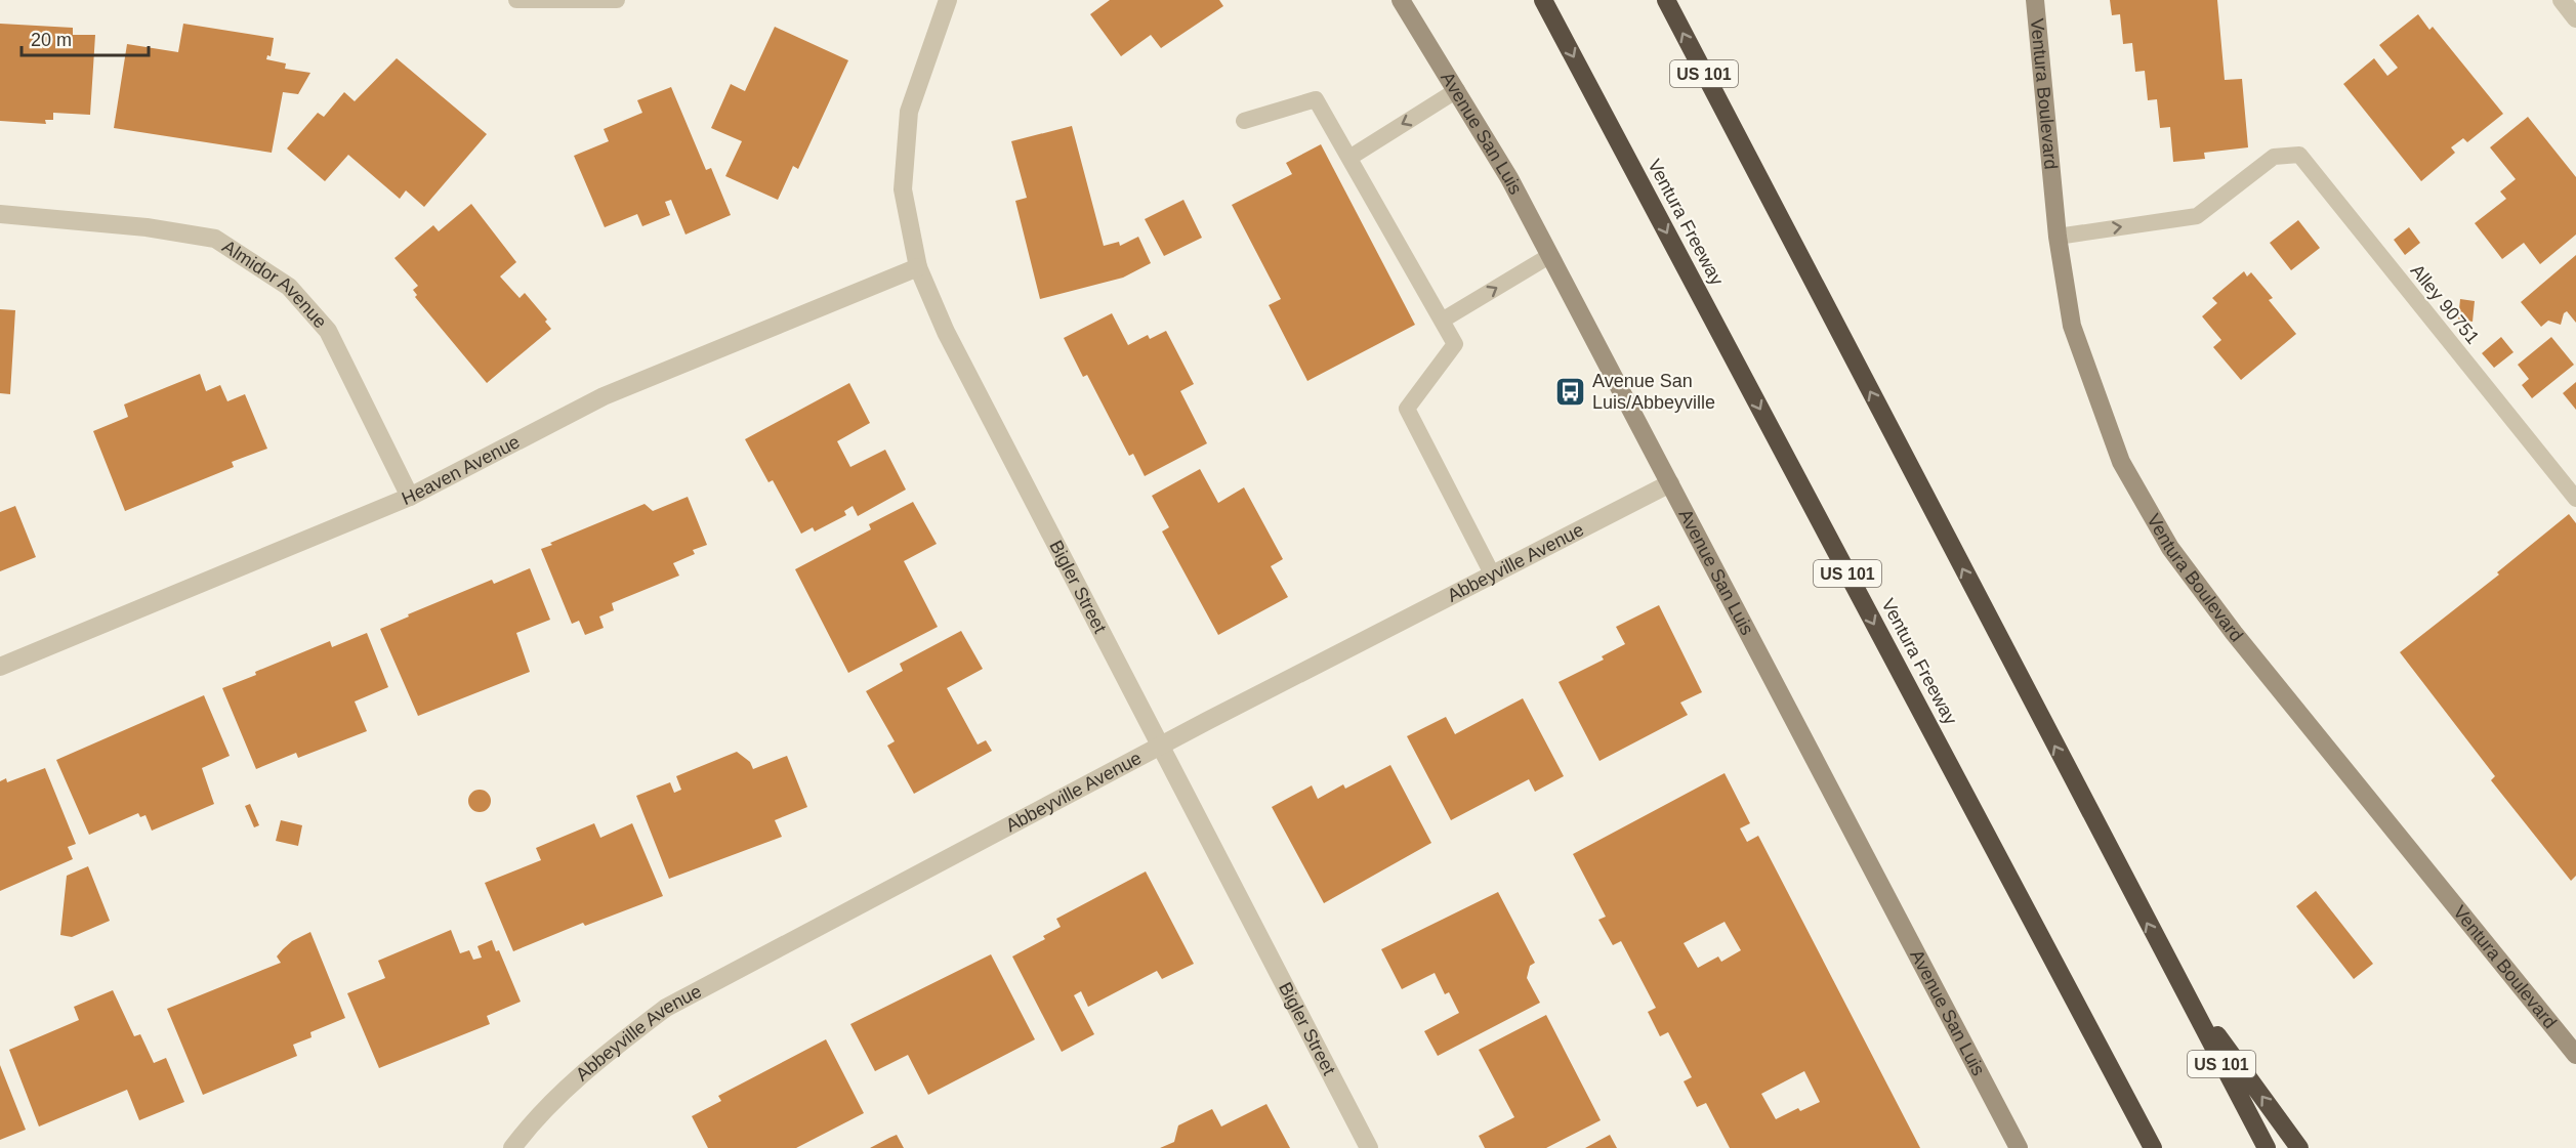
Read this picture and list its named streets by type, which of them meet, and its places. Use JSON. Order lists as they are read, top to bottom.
{
  "streets": {
    "highway": ["US 101", "Ventura Freeway"],
    "street": [
      "Ventura Boulevard",
      "Avenue San Luis",
      "Almidor Avenue",
      "Heaven Avenue",
      "Abbeyville Avenue",
      "Bigler Street"
    ],
    "lane": ["Alley 90751"]
  },
  "crossings": [
    ["Ventura Boulevard", "Alley 90751"],
    ["Avenue San Luis", "Abbeyville Avenue"],
    ["Almidor Avenue", "Heaven Avenue"],
    ["Heaven Avenue", "Bigler Street"],
    ["Abbeyville Avenue", "Bigler Street"]
  ],
  "one_way": ["Alley 90751"],
  "places": {
    "bus stop": ["Avenue San Luis/Abbeyville"]
  },
  "scale_bar": "20 m"
}
